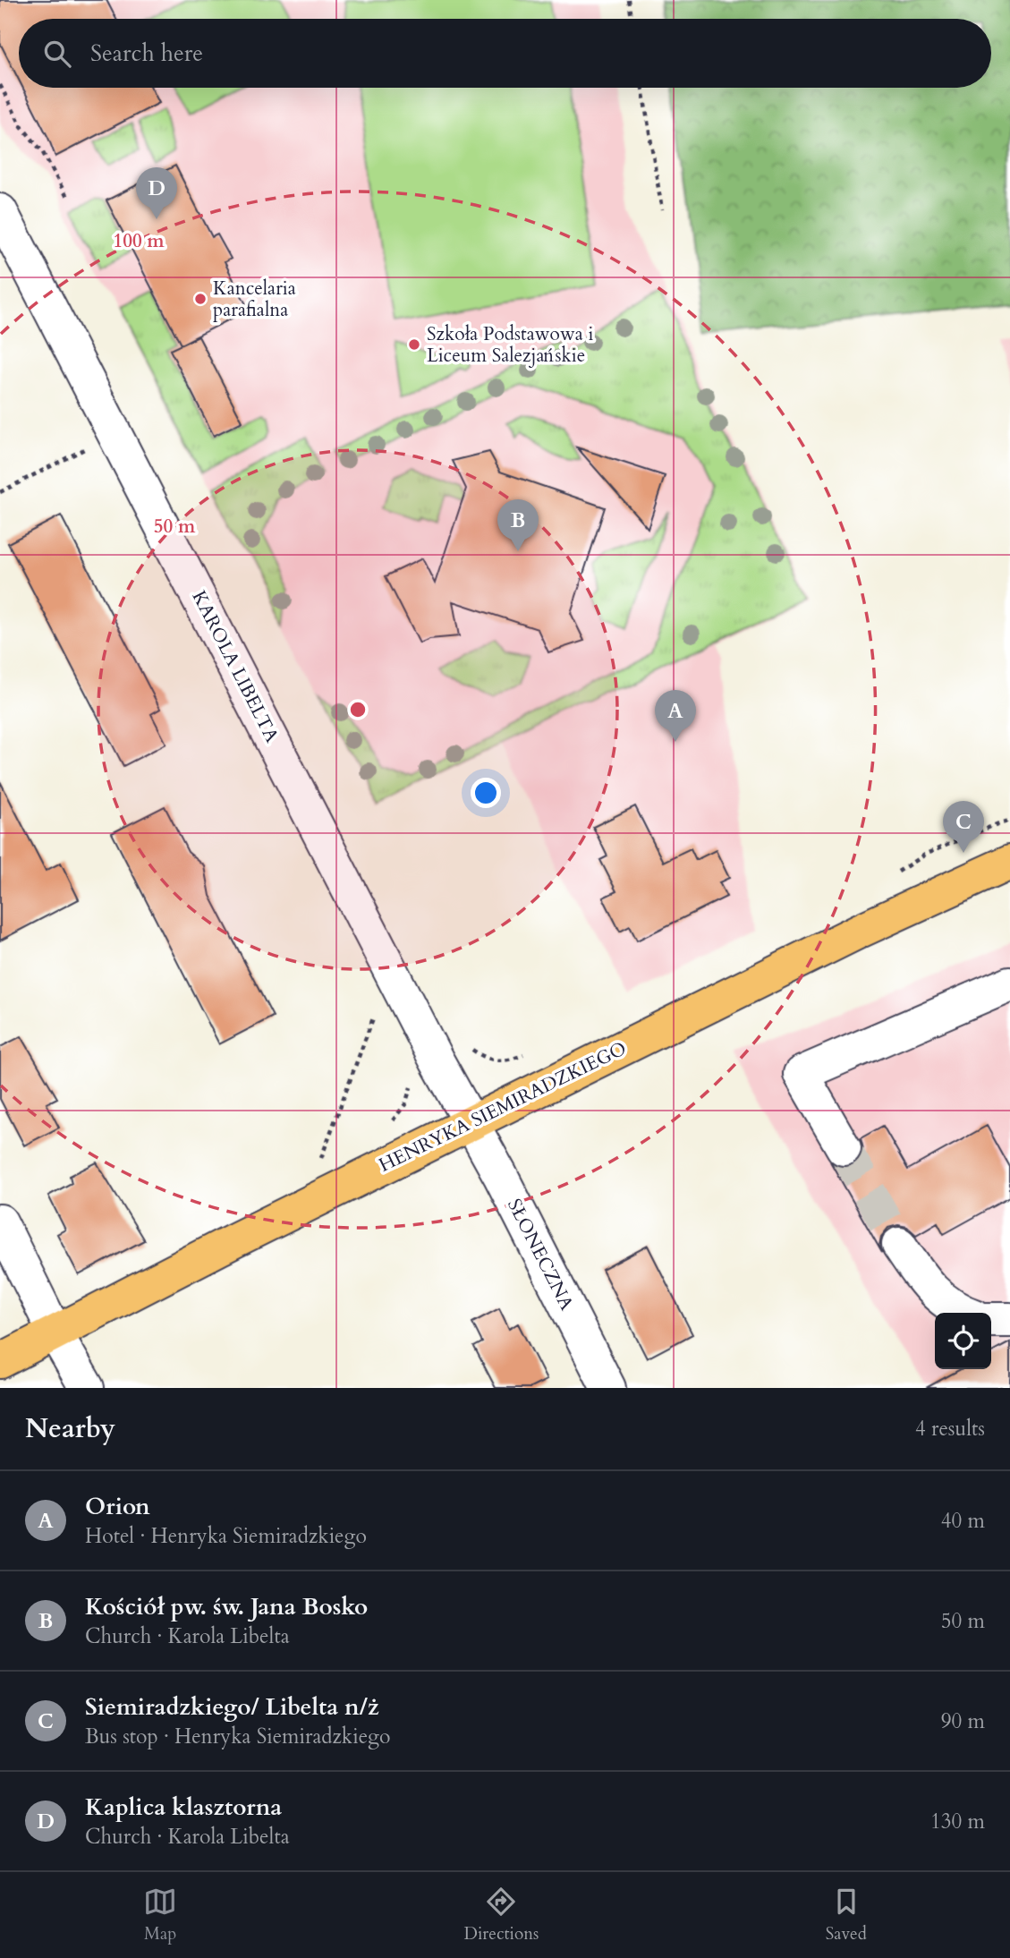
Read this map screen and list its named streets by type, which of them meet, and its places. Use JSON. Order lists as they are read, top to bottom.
{
  "streets": {
    "main road": ["HENRYKA SIEMIRADZKIEGO"],
    "street": ["KAROLA LIBELTA", "SŁONECZNA"]
  },
  "crossings": [
    ["KAROLA LIBELTA", "HENRYKA SIEMIRADZKIEGO"],
    ["KAROLA LIBELTA", "SŁONECZNA"],
    ["HENRYKA SIEMIRADZKIEGO", "SŁONECZNA"]
  ],
  "places": ["Kancelaria parafialna", "Szkoła Podstawowa i Liceum Salezjańskie"],
  "page": {
    "search": "Search here",
    "pins": [
      "D",
      "B",
      "A",
      "C"
    ],
    "heading": ["Nearby", "4 results"],
    "list": [
      {
        "mark": "A",
        "name": "Orion",
        "note": "Hotel · Henryka Siemiradzkiego",
        "value": "40 m"
      },
      {
        "mark": "B",
        "name": "Kościół pw. św. Jana Bosko",
        "note": "Church · Karola Libelta",
        "value": "50 m"
      },
      {
        "mark": "C",
        "name": "Siemiradzkiego/ Libelta n/ż",
        "note": "Bus stop · Henryka Siemiradzkiego",
        "value": "90 m"
      },
      {
        "mark": "D",
        "name": "Kaplica klasztorna",
        "note": "Church · Karola Libelta",
        "value": "130 m"
      }
    ],
    "nav": ["Map", "Directions", "Saved"]
  },
  "rings": ["100 m", "50 m"]
}
